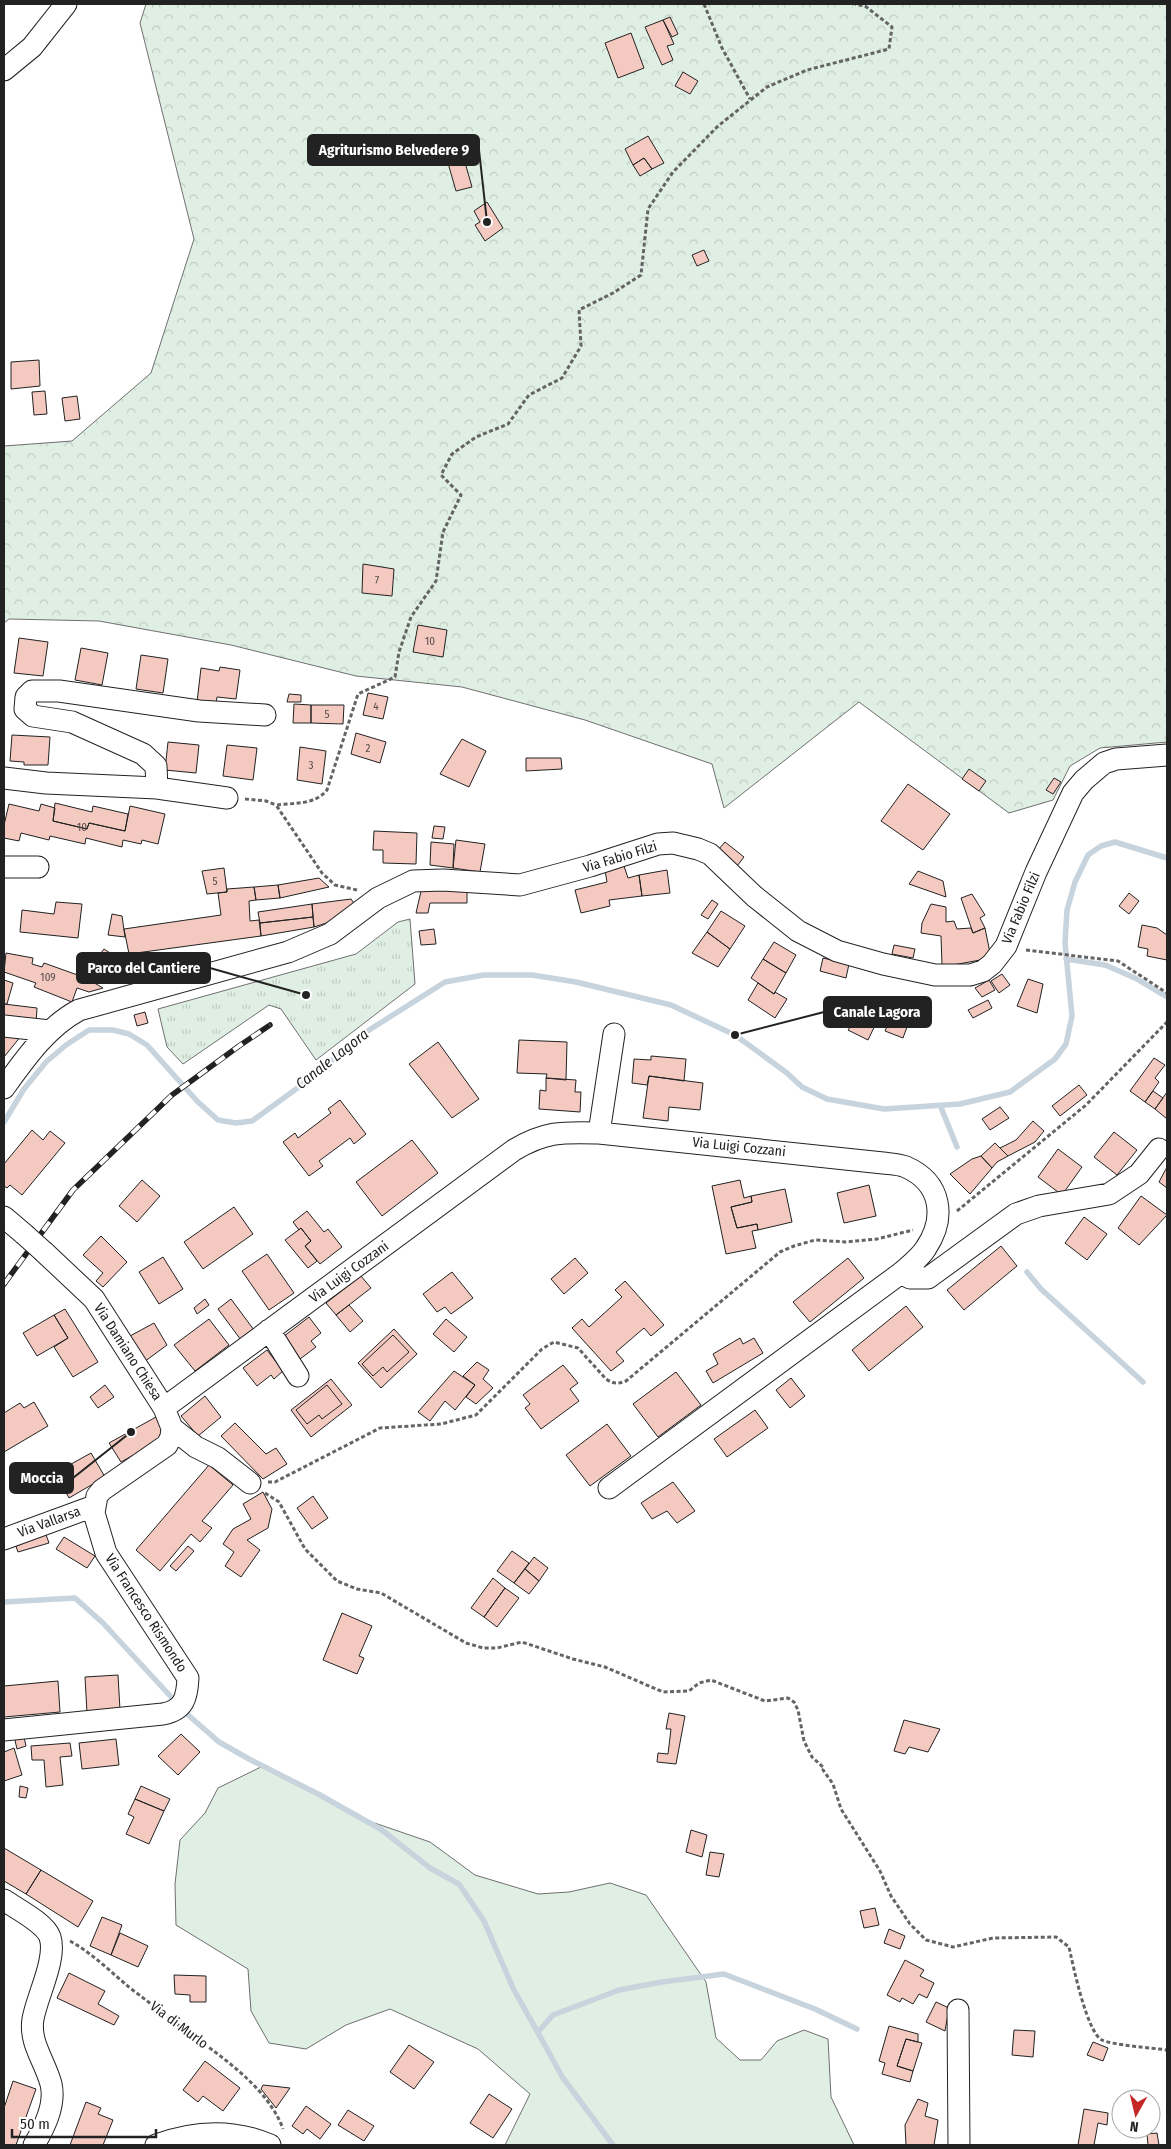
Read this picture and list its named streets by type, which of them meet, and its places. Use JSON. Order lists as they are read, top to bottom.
{
  "streets": {
    "street": [
      "Via Fabio Filzi",
      "Via Luigi Cozzani",
      "Via Damiano Chiesa",
      "Via Vallarsa",
      "Via Francesco Rismondo"
    ],
    "path": ["Via di Murlo"]
  },
  "crossings": [
    ["Via Luigi Cozzani", "Via Damiano Chiesa"],
    ["Via Vallarsa", "Via Francesco Rismondo"]
  ],
  "water": ["Canale Lagora"],
  "places": [
    "Agriturismo Belvedere 9",
    "Parco del Cantiere",
    "Canale Lagora",
    "Moccia"
  ],
  "house_numbers": [
    "7",
    "10",
    "4",
    "5",
    "2",
    "3",
    "10",
    "5",
    "109"
  ],
  "scale_bar": "50 m",
  "north": "bottom"
}
